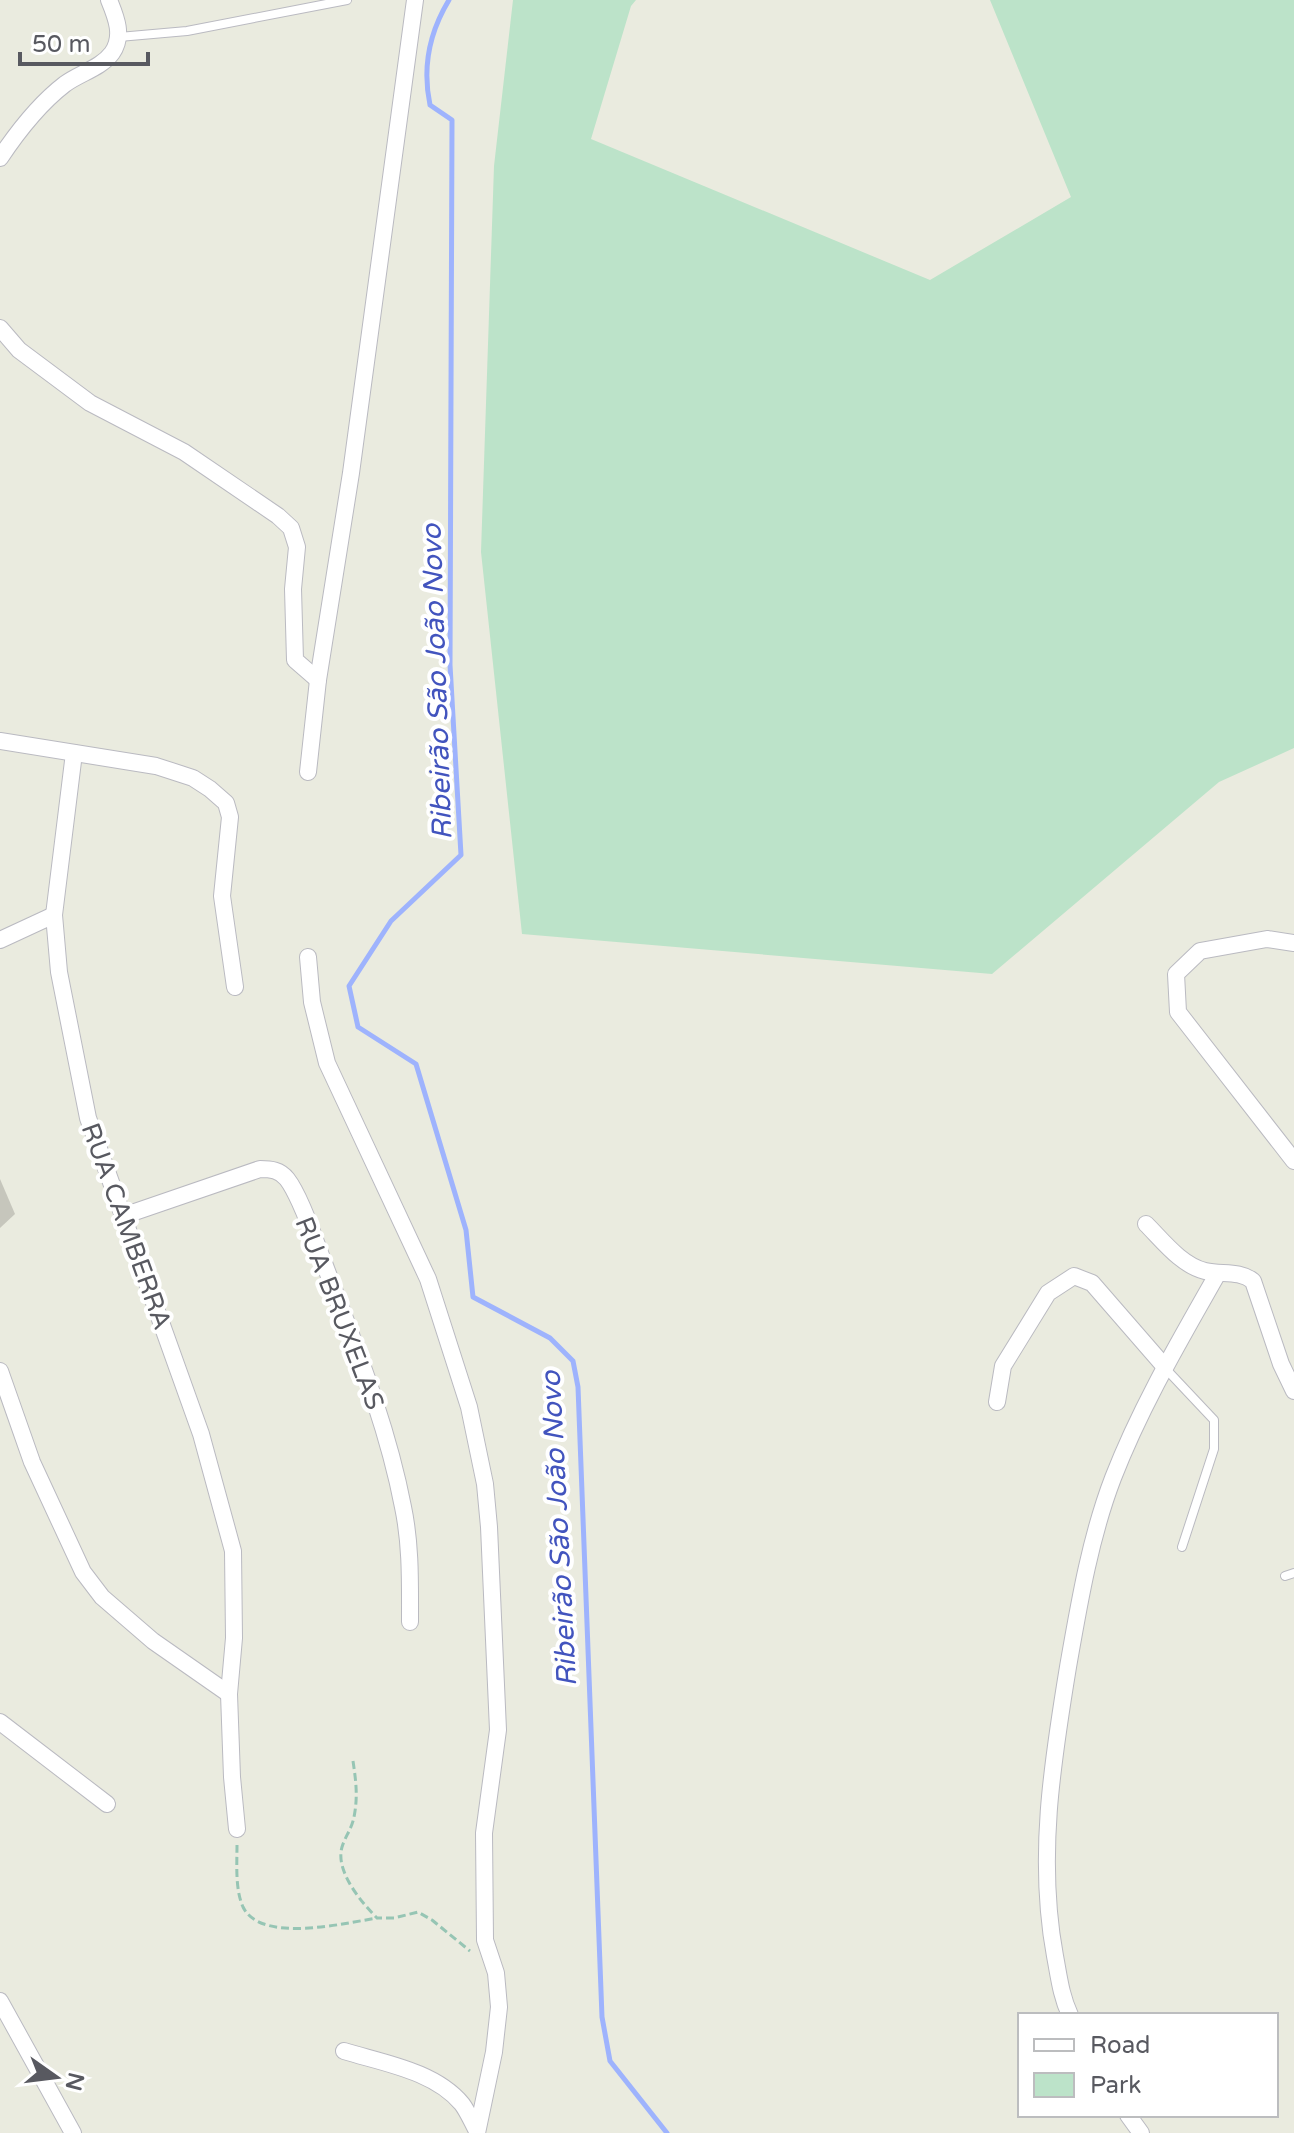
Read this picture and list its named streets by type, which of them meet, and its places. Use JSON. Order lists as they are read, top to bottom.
{
  "streets": {
    "street": ["RUA CAMBERRA", "RUA BRUXELAS"]
  },
  "crossings": [
    ["RUA CAMBERRA", "RUA BRUXELAS"]
  ],
  "water": ["Ribeirão São João Novo"],
  "legend": ["Road", "Park"],
  "scale_bar": "50 m",
  "north": "right"
}
